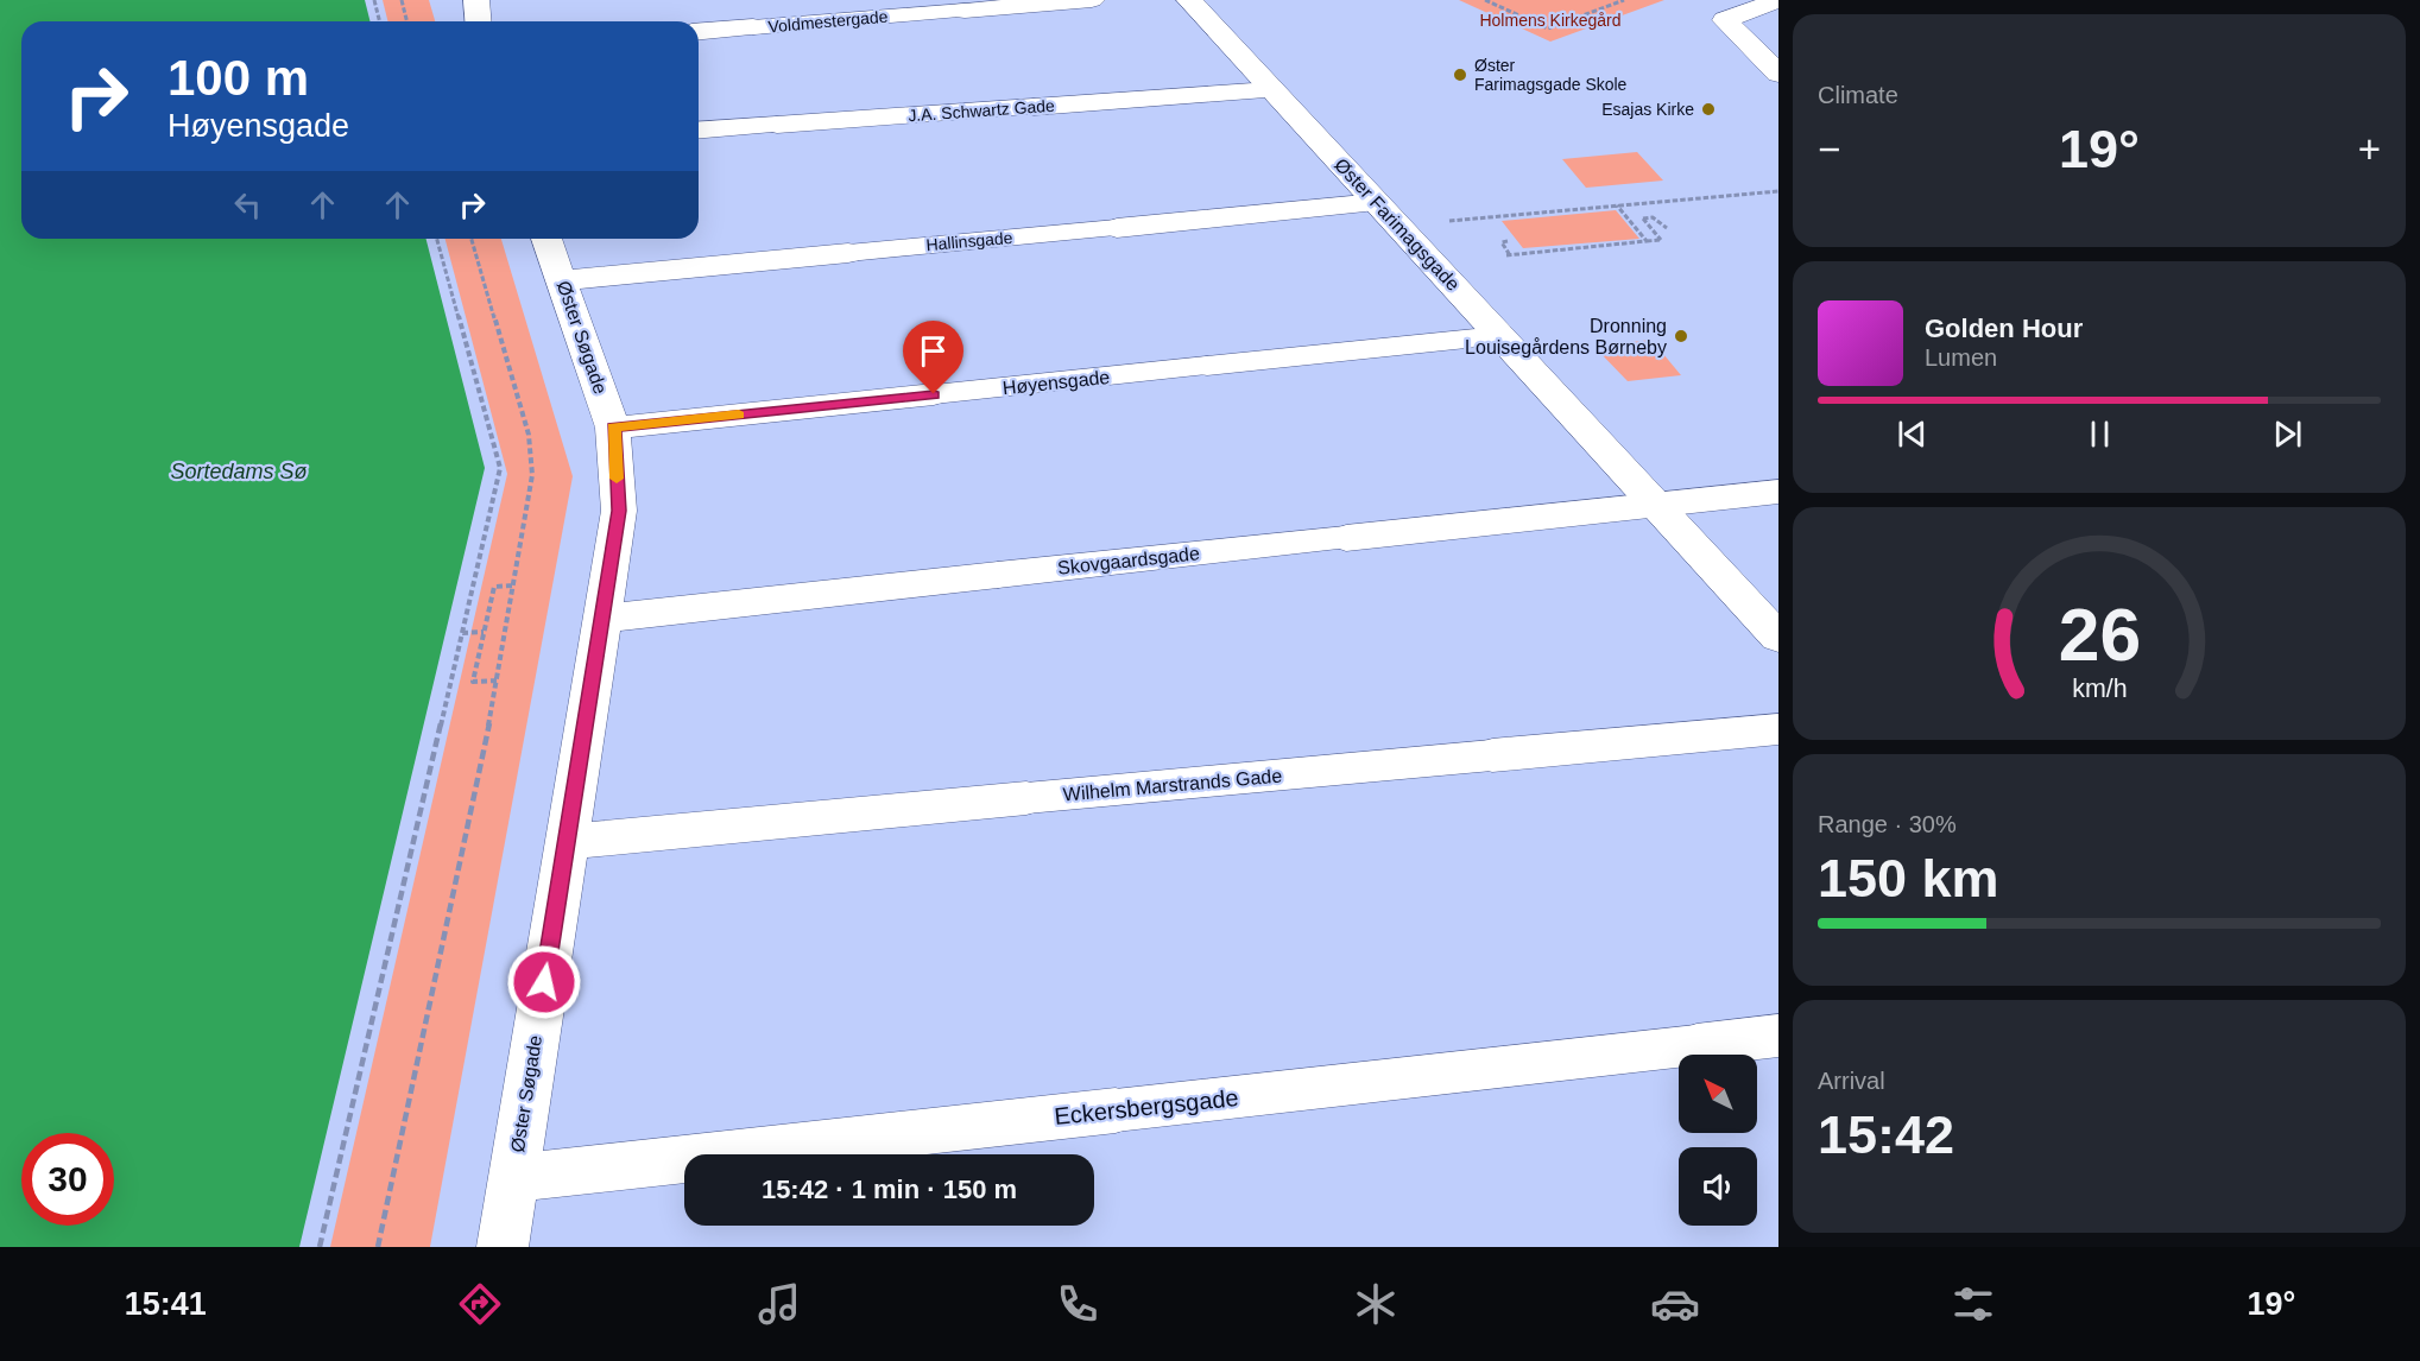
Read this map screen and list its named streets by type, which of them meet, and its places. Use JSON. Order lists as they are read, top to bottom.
{
  "streets": {
    "street": [
      "Voldmestergade",
      "J.A. Schwartz Gade",
      "Øster Farimagsgade",
      "Hallinsgade",
      "Øster Søgade",
      "Høyensgade",
      "Skovgaardsgade",
      "Wilhelm Marstrands Gade",
      "Eckersbergsgade"
    ]
  },
  "crossings": [
    ["J.A. Schwartz Gade", "Øster Farimagsgade"],
    ["Øster Farimagsgade", "Hallinsgade"],
    ["Øster Farimagsgade", "Høyensgade"],
    ["Øster Farimagsgade", "Skovgaardsgade"],
    ["Hallinsgade", "Øster Søgade"],
    ["Øster Søgade", "Høyensgade"],
    ["Øster Søgade", "Skovgaardsgade"],
    ["Øster Søgade", "Wilhelm Marstrands Gade"],
    ["Øster Søgade", "Eckersbergsgade"]
  ],
  "water": ["Sortedams Sø"],
  "parks": ["Holmens Kirkegård"],
  "places": ["Øster Farimagsgade Skole", "Esajas Kirke", "Dronning Louisegårdens Børneby"],
  "north": "top left",
  "page": {
    "tile": [
      "Climate",
      ["Range · 30%", "150 km"],
      ["Arrival", "15:42"]
    ],
    "turn": ["100 m", "Høyensgade"],
    "heat": ["−", "19°", "+"],
    "song": ["Golden Hour", "Lumen"],
    "limit": "30",
    "trip": "15:42 · 1 min · 150 m",
    "tabs": ["15:41", "19°"],
    "gauge": ["26", "km/h"]
  }
}
